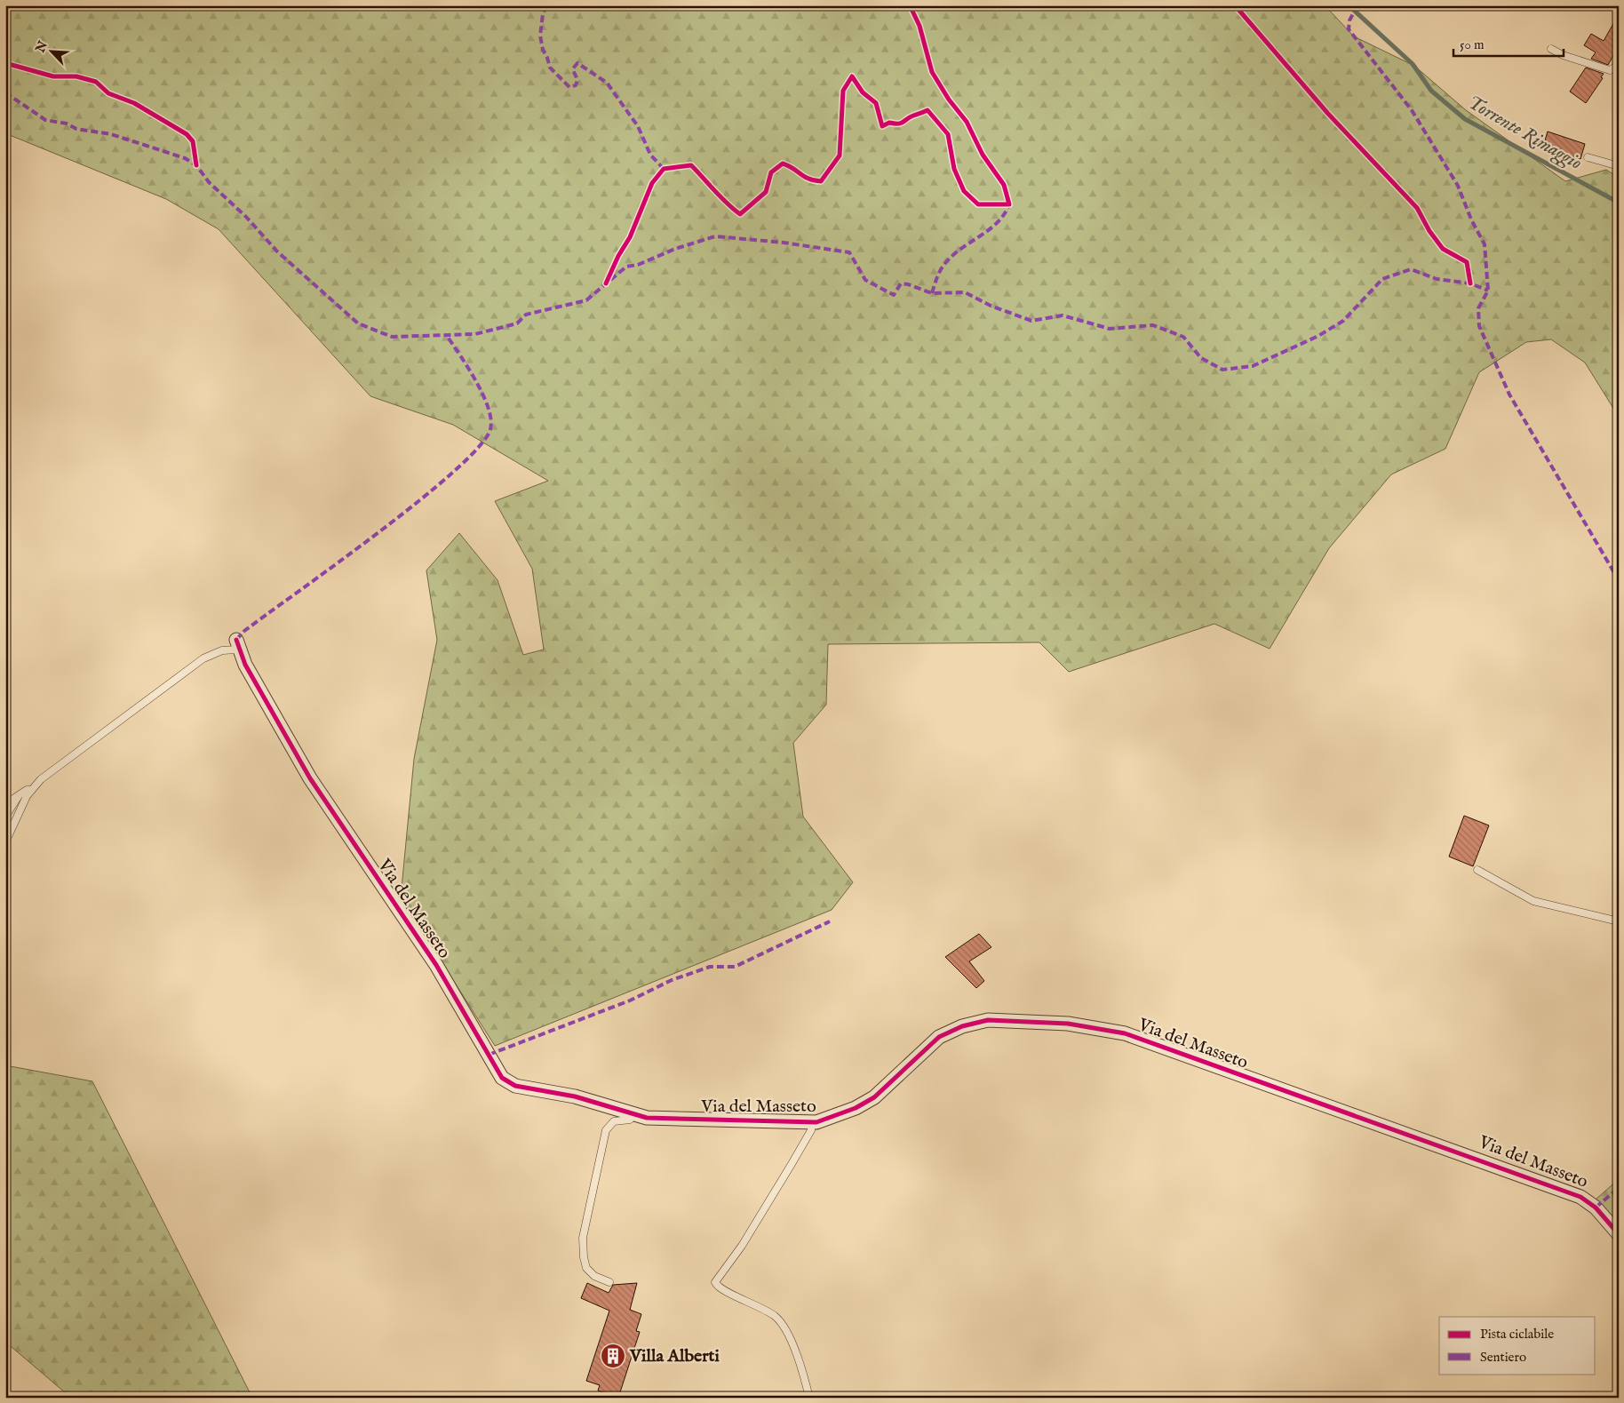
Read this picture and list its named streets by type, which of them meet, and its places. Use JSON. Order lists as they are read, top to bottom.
{
  "streets": {
    "street": ["Via del Masseto"]
  },
  "water": ["Torrente Rimaggio"],
  "places": {
    "building": ["Villa Alberti"]
  },
  "legend": ["Pista ciclabile", "Sentiero"],
  "scale_bar": "50 m",
  "north": "top left"
}
